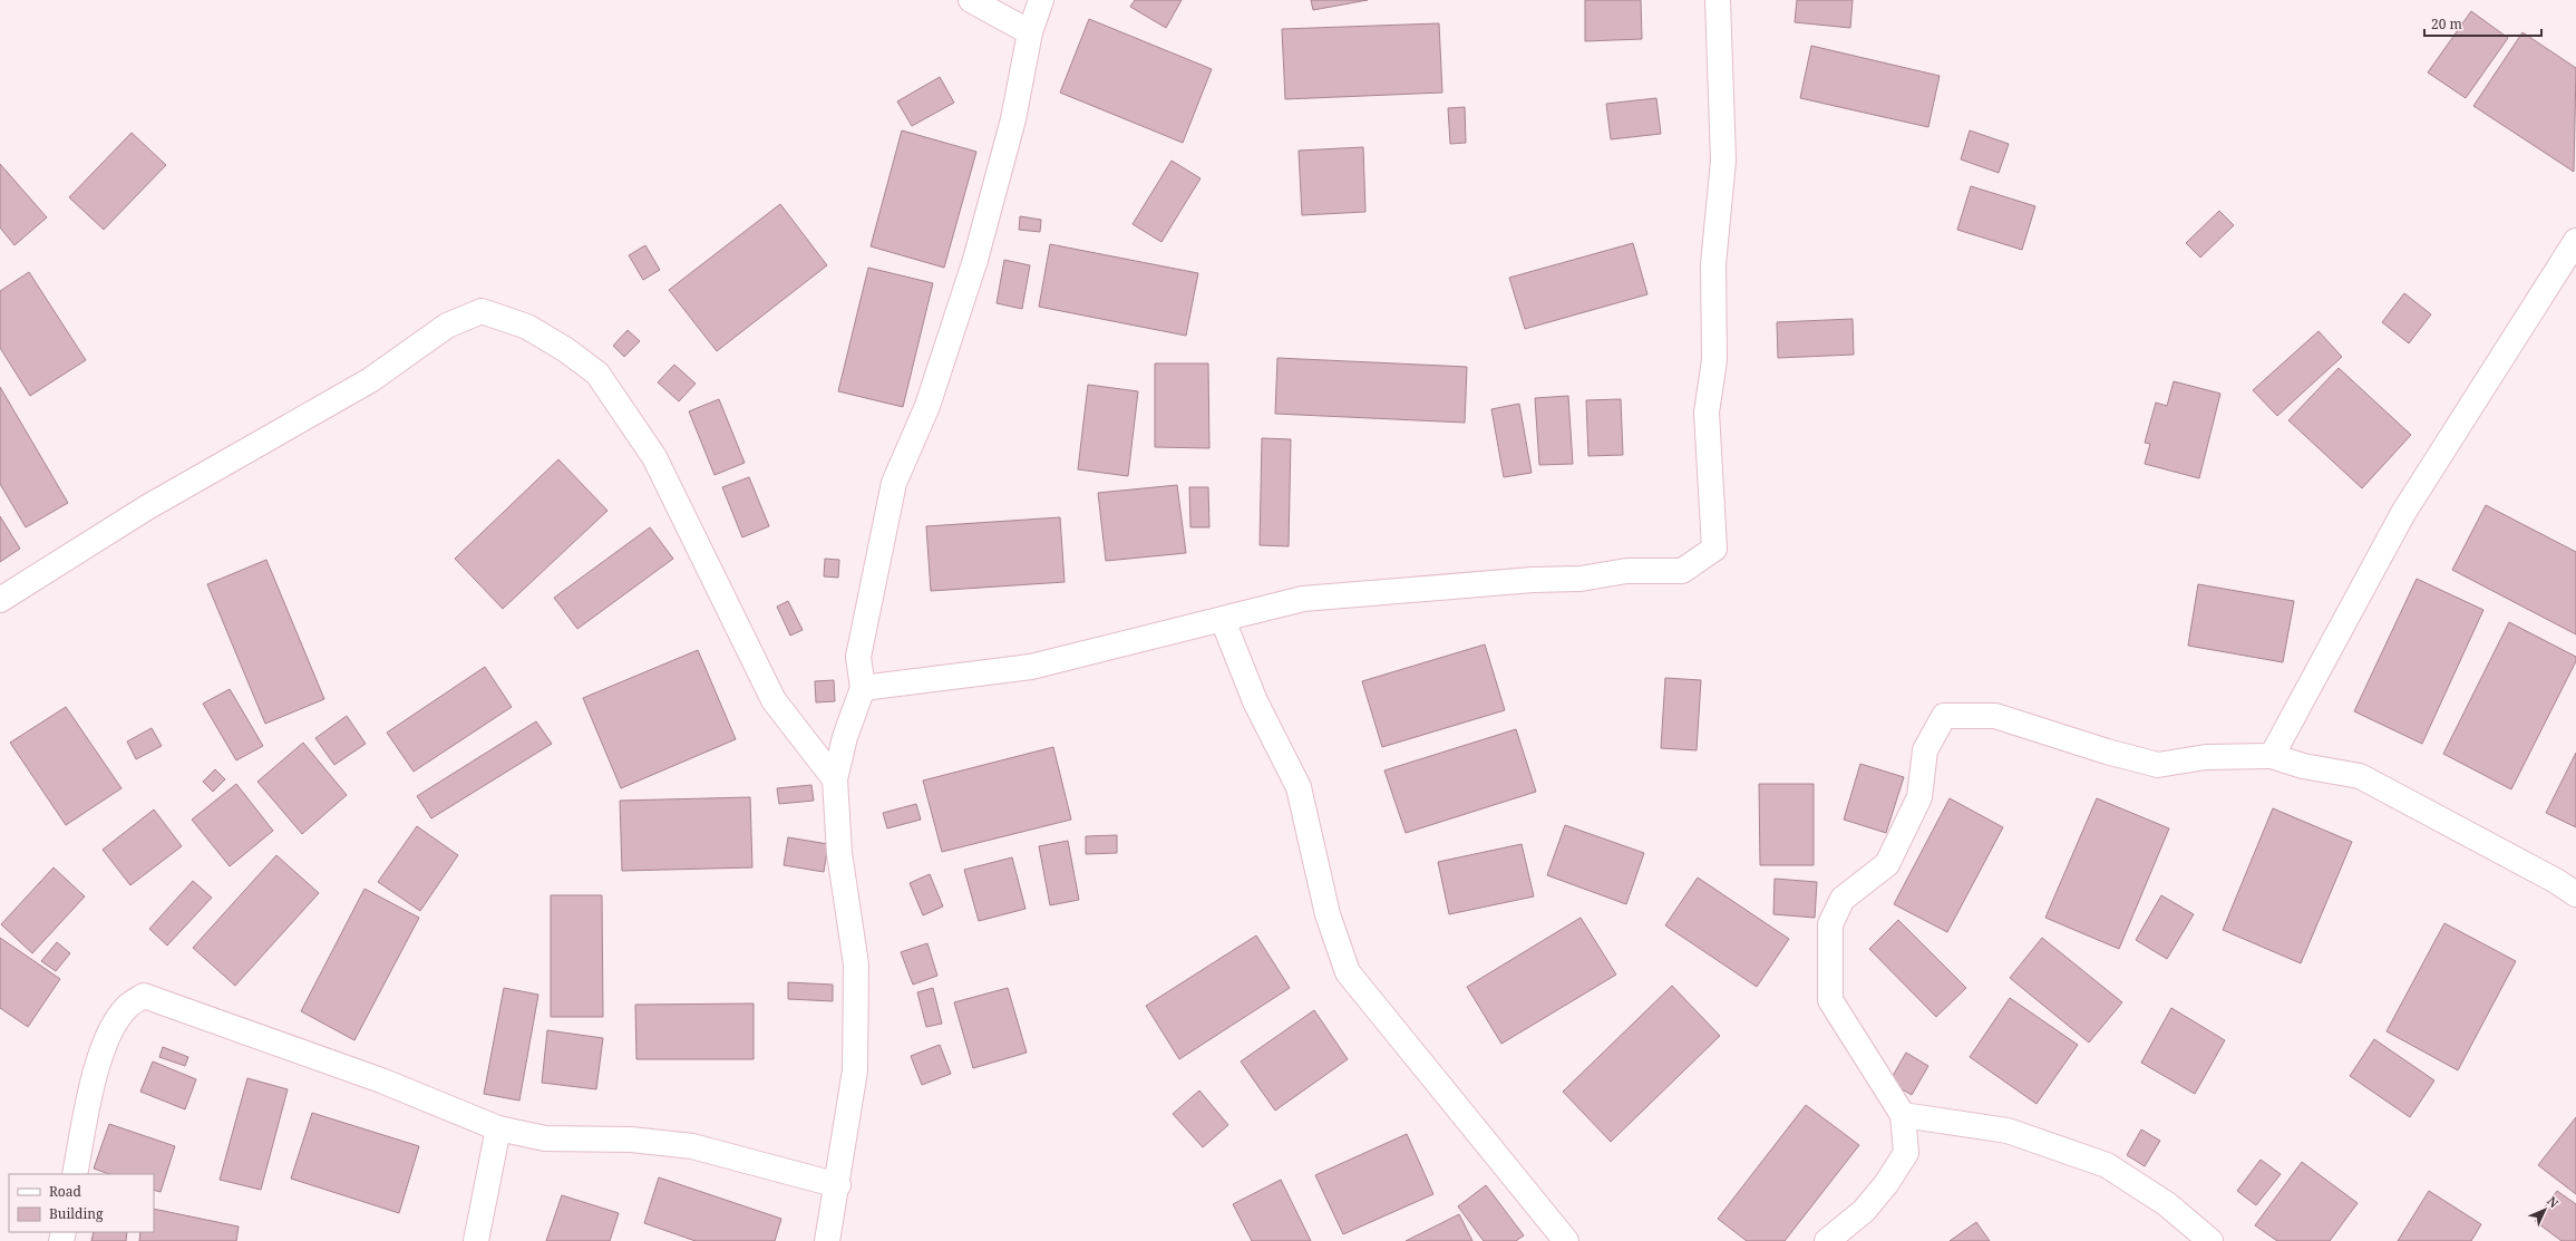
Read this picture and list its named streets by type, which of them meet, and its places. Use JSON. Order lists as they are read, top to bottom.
{
  "legend": ["Road", "Building"],
  "scale_bar": "20 m",
  "north": "top right"
}
